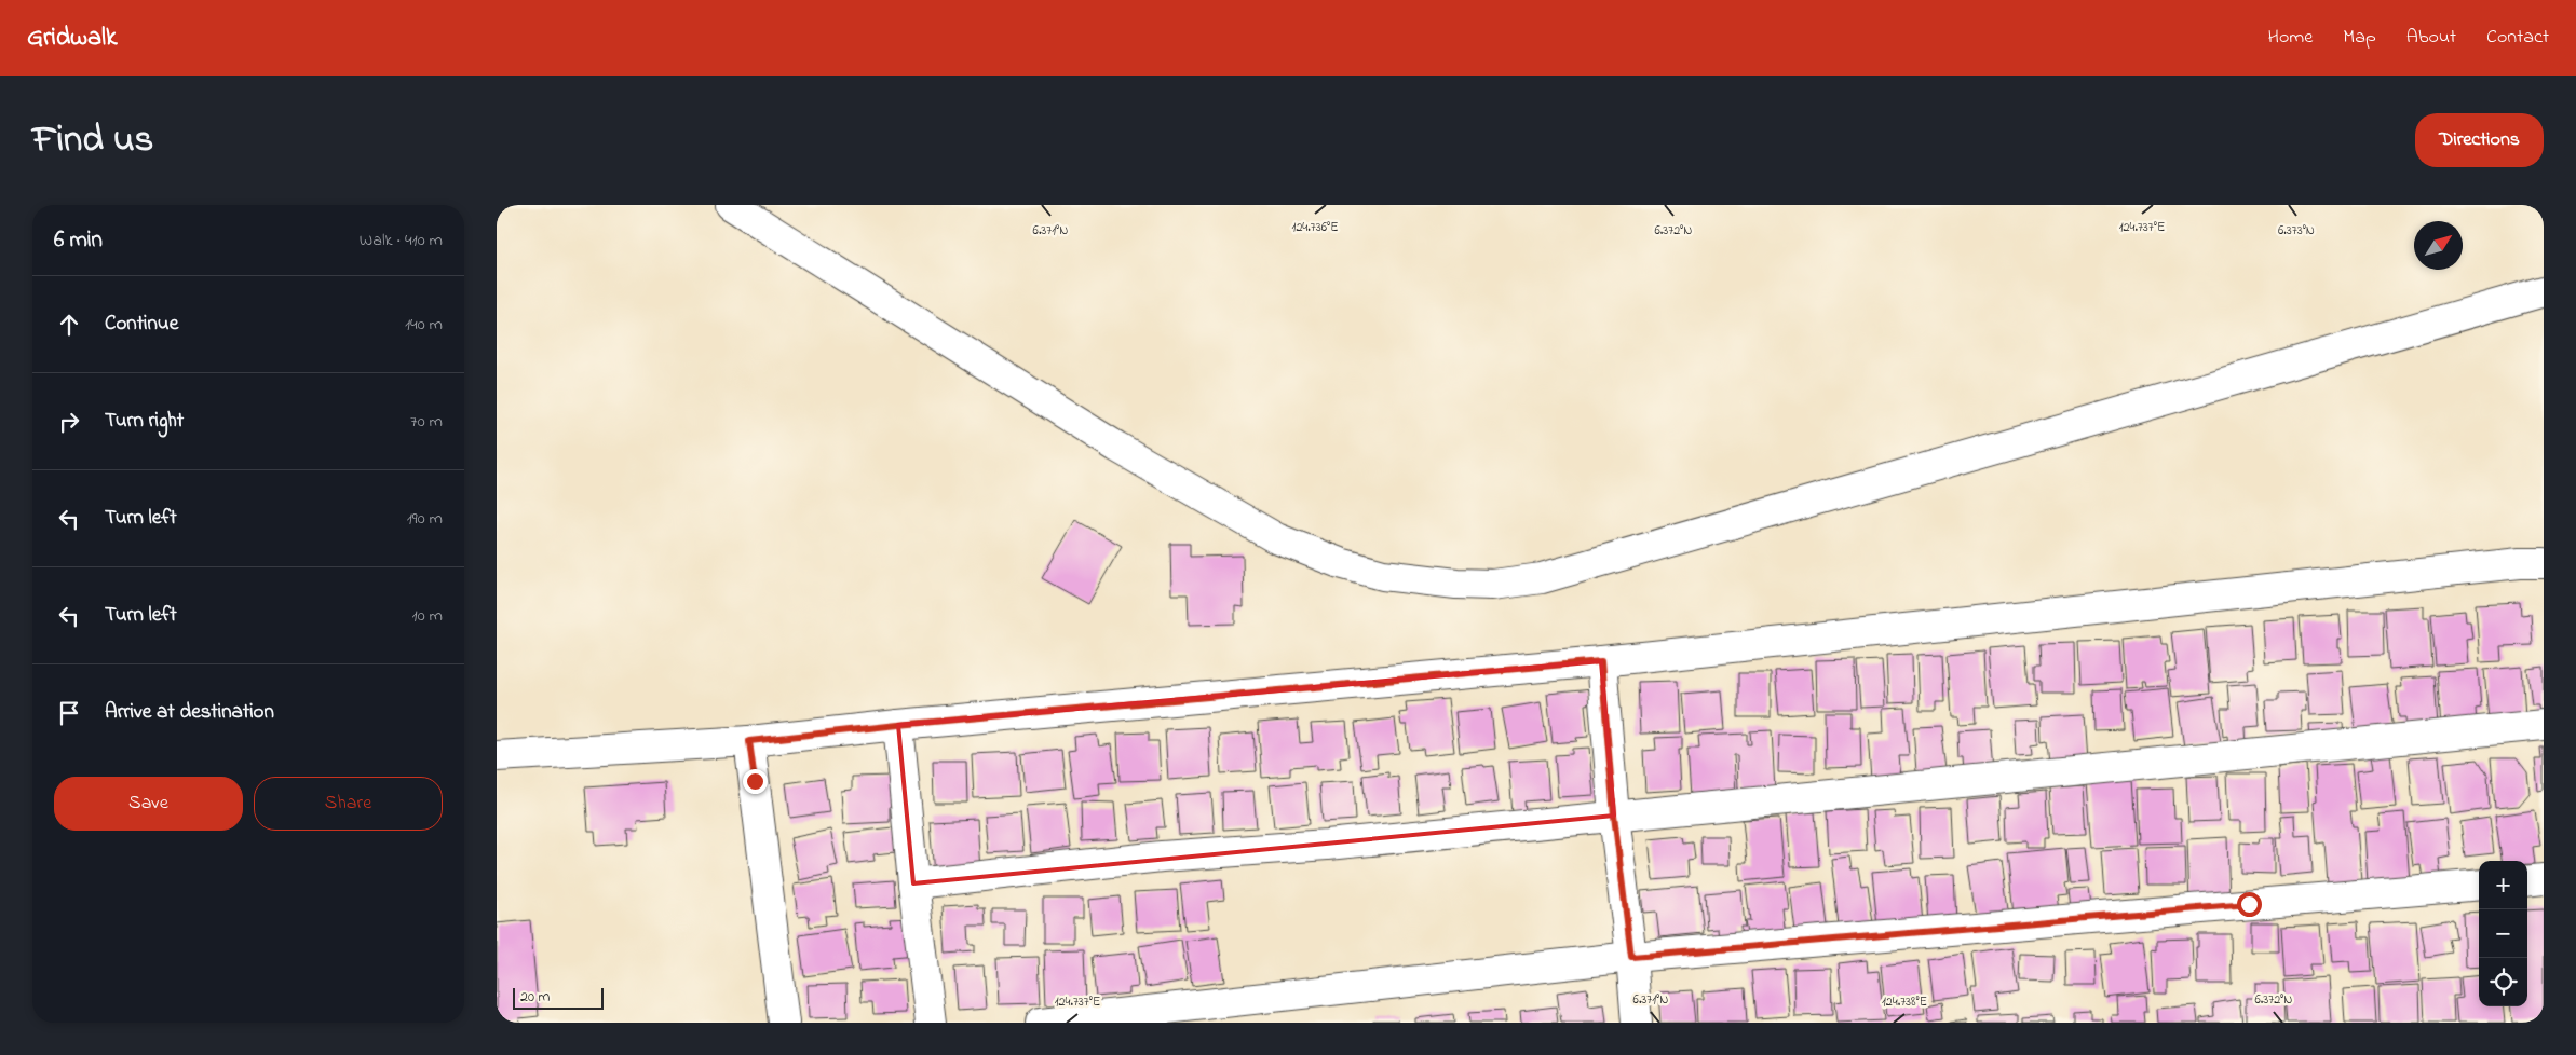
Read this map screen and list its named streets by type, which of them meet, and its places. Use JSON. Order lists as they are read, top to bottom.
{
  "scale_bar": "20 m",
  "north": "top right",
  "page": {
    "header": "Gridwalk",
    "nav": [
      "Home",
      "Map",
      "About",
      "Contact"
    ],
    "title": "Find us",
    "buttons": [
      "Directions",
      ["Save", "Share"]
    ],
    "heading": ["6 min", "Walk · 410 m"],
    "list": [
      ["Continue", "140 m"],
      ["Turn right", "70 m"],
      ["Turn left", "190 m"],
      ["Turn left", "10 m"],
      "Arrive at destination"
    ],
    "map_buttons": ["+", "−"],
    "scale": "20 m"
  },
  "coordinates": [
    "124.736°E",
    "124.737°E",
    "6.371°N",
    "6.372°N",
    "6.373°N",
    "124.738°E"
  ]
}
